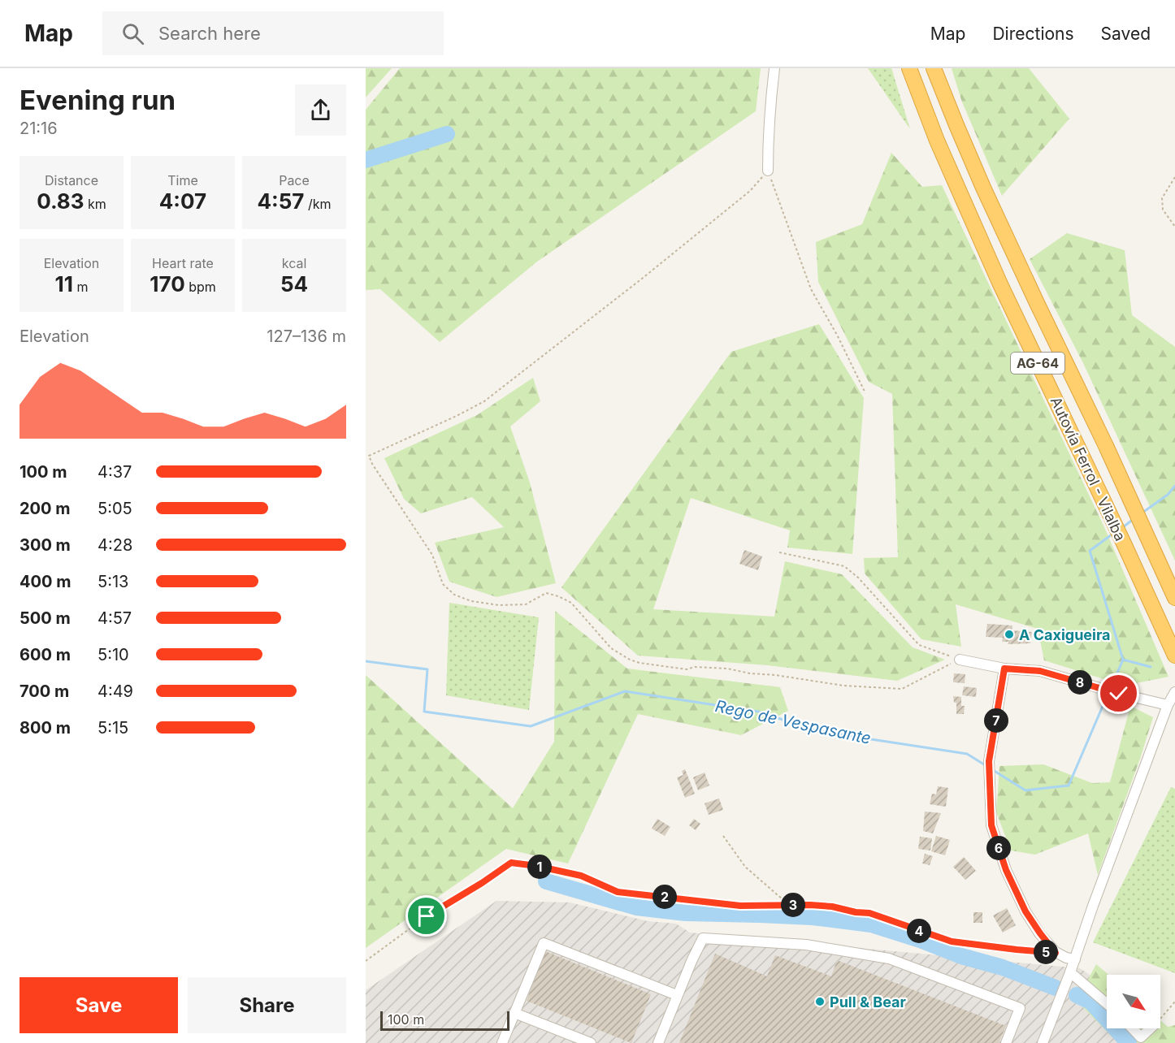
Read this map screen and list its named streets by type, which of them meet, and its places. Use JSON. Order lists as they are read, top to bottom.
{
  "streets": {
    "highway": ["AG-64", "Autovía Ferrol - Vilalba"]
  },
  "water": ["Rego de Vespasante"],
  "places": ["A Caxigueira", "Pull & Bear"],
  "scale_bar": "100 m",
  "north": "bottom right",
  "page": {
    "header": "Map",
    "search": "Search here",
    "nav": ["Map", "Directions", "Saved"],
    "heading": ["Evening run", "21:16"],
    "stats": [
      ["Distance", "0.83 km"],
      ["Time", "4:07"],
      ["Pace", "4:57 /km"],
      ["Elevation", "11 m"],
      ["Heart rate", "170 bpm"],
      ["kcal", "54"]
    ],
    "chart": ["Elevation", "127–136 m"],
    "list": [
      {
        "name": "100 m",
        "note": "4:37"
      },
      {
        "name": "200 m",
        "note": "5:05"
      },
      {
        "name": "300 m",
        "note": "4:28"
      },
      {
        "name": "400 m",
        "note": "5:13"
      },
      {
        "name": "500 m",
        "note": "4:57"
      },
      {
        "name": "600 m",
        "note": "5:10"
      },
      {
        "name": "700 m",
        "note": "4:49"
      },
      {
        "name": "800 m",
        "note": "5:15"
      }
    ],
    "pins": [
      "8",
      "7",
      "6",
      "1",
      "2",
      "3",
      "4",
      "5"
    ],
    "buttons": ["Save", "Share"],
    "scale": "100 m"
  }
}
